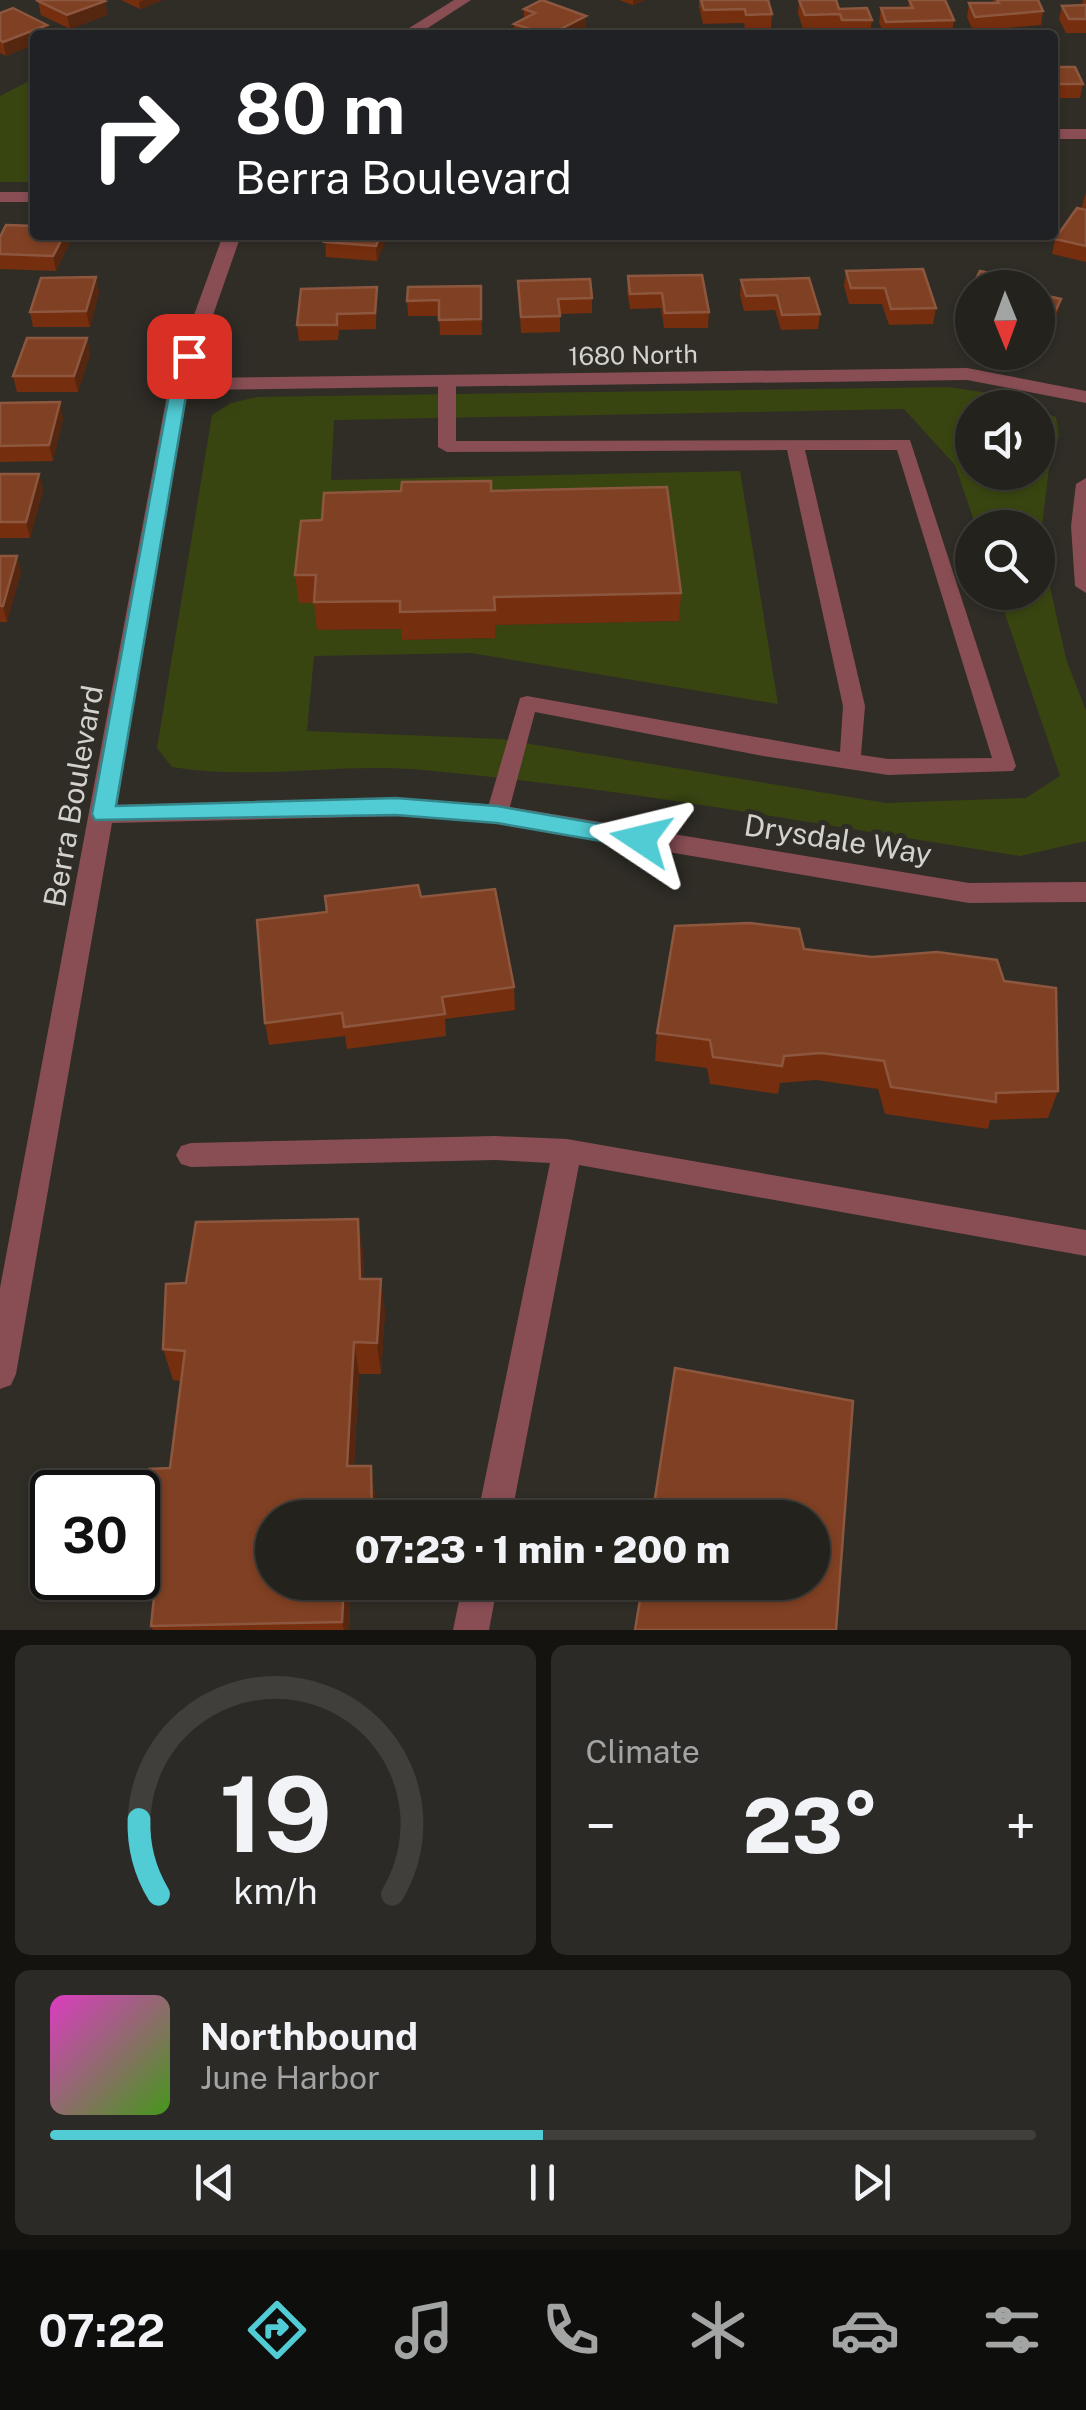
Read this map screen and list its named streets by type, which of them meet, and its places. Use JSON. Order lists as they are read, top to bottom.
{
  "streets": {
    "street": ["1680 North", "Berra Boulevard", "Drysdale Way"]
  },
  "crossings": [
    ["1680 North", "Berra Boulevard"],
    ["Berra Boulevard", "Drysdale Way"]
  ],
  "north": "bottom",
  "page": {
    "turn": ["80 m", "Berra Boulevard"],
    "limit": "30",
    "trip": "07:23 · 1 min · 200 m",
    "tile": "Climate",
    "heat": ["−", "23°", "+"],
    "song": ["Northbound", "June Harbor"],
    "tabs": "07:22",
    "gauge": ["19", "km/h"]
  }
}
